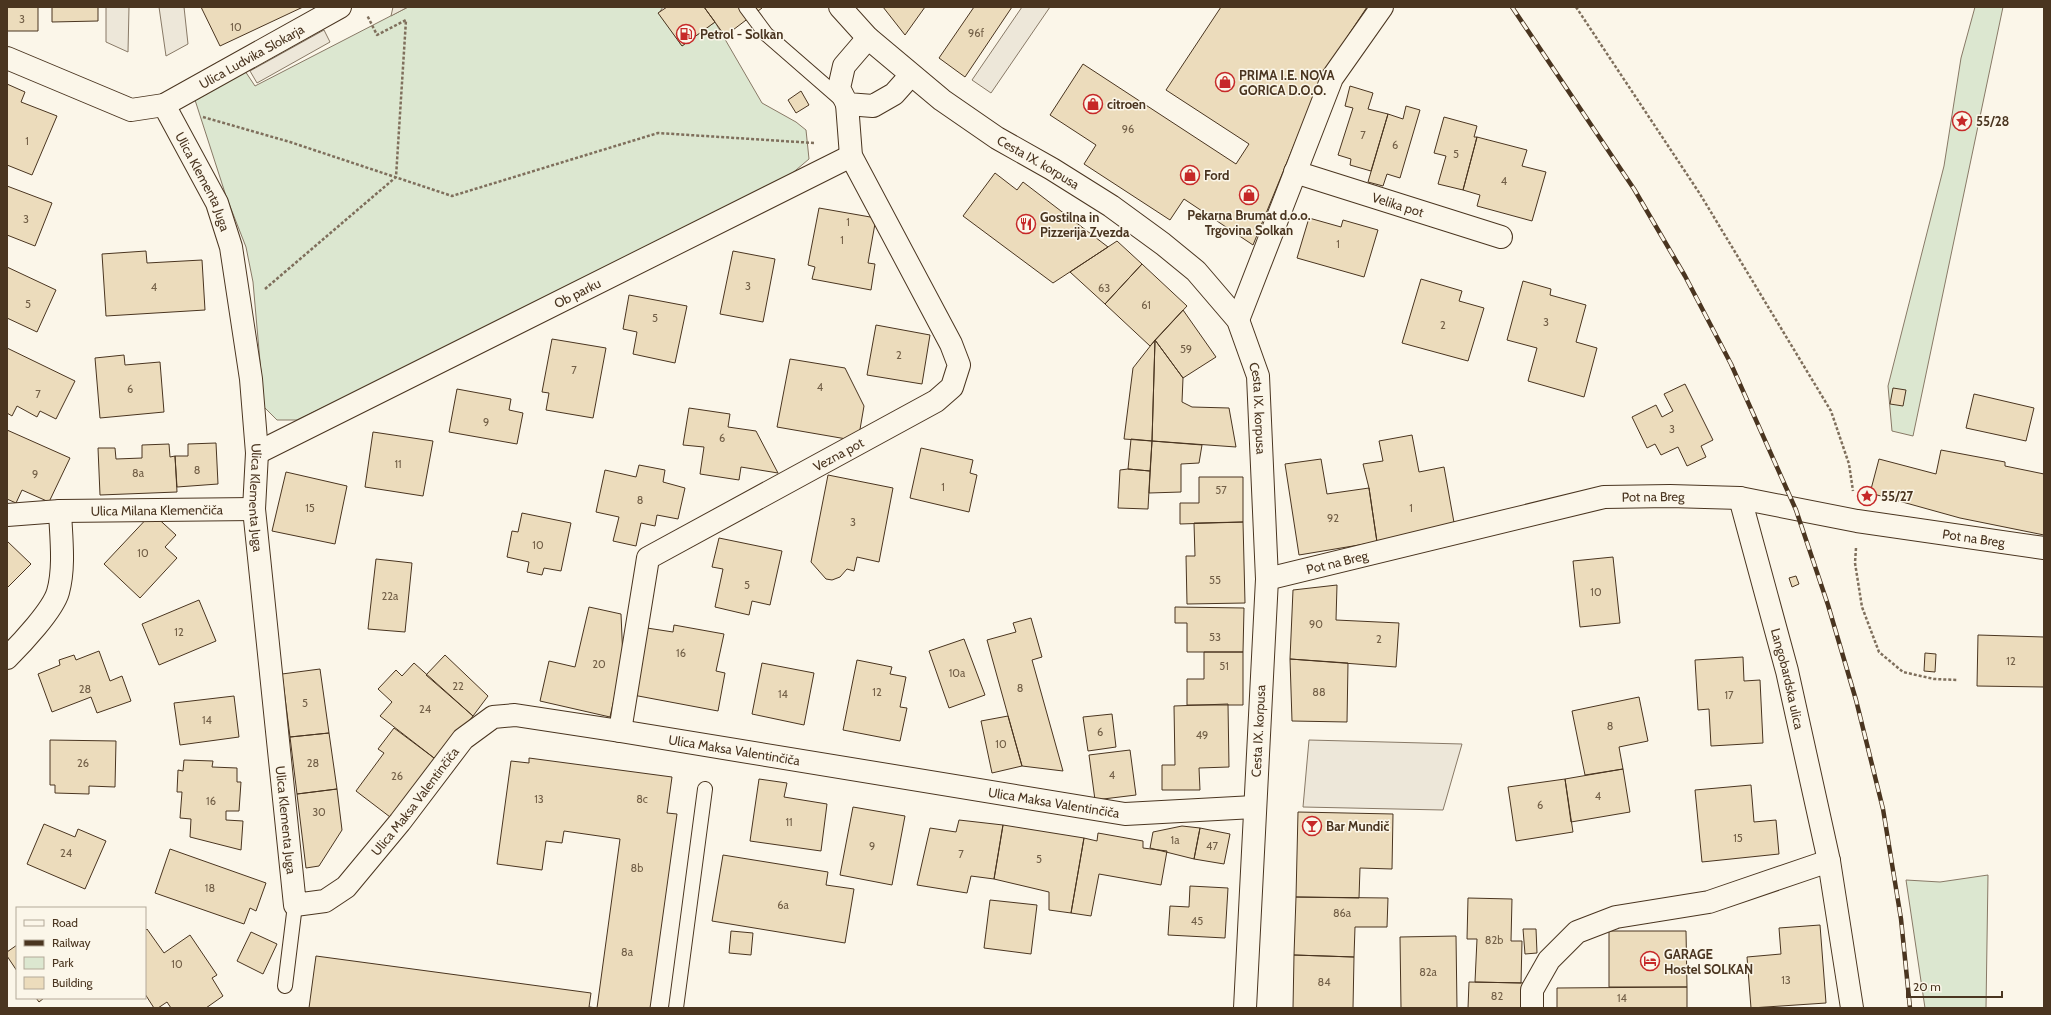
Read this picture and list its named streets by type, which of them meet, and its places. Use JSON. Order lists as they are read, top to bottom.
{
  "streets": {
    "street": [
      "Ulica Ludvika Slokarja",
      "Cesta IX. korpusa",
      "Ulica Klementa Juga",
      "Velika pot",
      "Ob parku",
      "Vezna pot",
      "Pot na Breg",
      "Ulica Milana Klemenčiča",
      "Langobardska ulica",
      "Ulica Maksa Valentinčiča"
    ]
  },
  "crossings": [
    ["Ulica Ludvika Slokarja", "Ulica Klementa Juga"],
    ["Cesta IX. korpusa", "Pot na Breg"],
    ["Cesta IX. korpusa", "Ulica Maksa Valentinčiča"],
    ["Ulica Klementa Juga", "Ob parku"],
    ["Ulica Klementa Juga", "Ulica Milana Klemenčiča"],
    ["Ulica Klementa Juga", "Ulica Maksa Valentinčiča"],
    ["Ob parku", "Vezna pot"],
    ["Vezna pot", "Ulica Maksa Valentinčiča"],
    ["Pot na Breg", "Langobardska ulica"]
  ],
  "places": {
    "fuel station": ["Petrol - Solkan"],
    "shop": [
      "PRIMA I.E. NOVA GORICA D.O.O.",
      "citroen",
      "Ford",
      "Pekarna Brumat d.o.o. Trgovina Solkan"
    ],
    "place": ["55/28", "55/27"],
    "restaurant": ["Gostilna in Pizzerija Zvezda"],
    "bar": ["Bar Mundič"],
    "hotel": ["GARAGE Hostel SOLKAN"]
  },
  "house_numbers": [
    "3",
    "10",
    "96f",
    "96",
    "7",
    "1",
    "6",
    "5",
    "4",
    "3",
    "1",
    "1",
    "1",
    "3",
    "4",
    "63",
    "5",
    "61",
    "5",
    "3",
    "2",
    "59",
    "2",
    "7",
    "4",
    "6",
    "7",
    "9",
    "3",
    "6",
    "11",
    "8",
    "8a",
    "9",
    "1",
    "57",
    "8",
    "15",
    "1",
    "92",
    "3",
    "10",
    "10",
    "55",
    "5",
    "10",
    "22a",
    "90",
    "12",
    "53",
    "2",
    "16",
    "12",
    "20",
    "51",
    "10a",
    "22",
    "8",
    "28",
    "12",
    "88",
    "14",
    "17",
    "5",
    "24",
    "14",
    "8",
    "6",
    "49",
    "10",
    "26",
    "28",
    "4",
    "26",
    "4",
    "13",
    "8c",
    "16",
    "6",
    "30",
    "11",
    "15",
    "1a",
    "9",
    "47",
    "24",
    "7",
    "5",
    "8b",
    "18",
    "6a",
    "86a",
    "45",
    "82b",
    "8a",
    "10",
    "82a",
    "13",
    "84",
    "82",
    "14"
  ],
  "legend": [
    "Road",
    "Railway",
    "Park",
    "Building"
  ],
  "scale_bar": "20 m"
}
